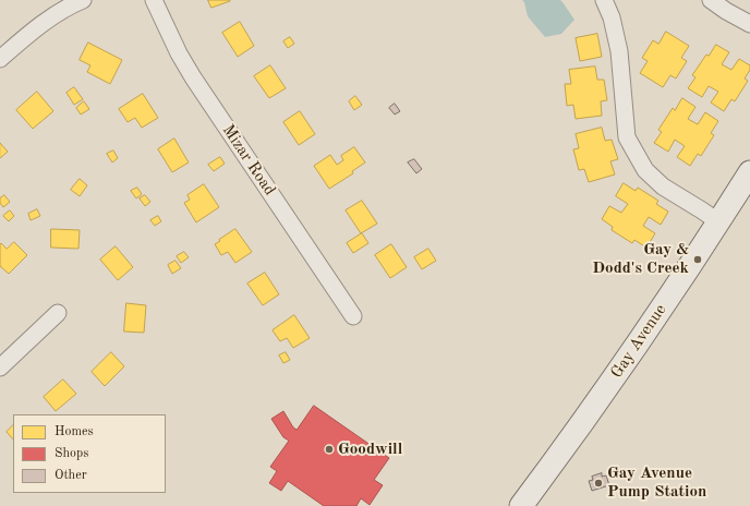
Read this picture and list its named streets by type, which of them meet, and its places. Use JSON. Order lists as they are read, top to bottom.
{
  "streets": {
    "street": ["Mizar Road", "Gay Avenue"]
  },
  "places": ["Gay & Dodd's Creek", "Goodwill", "Gay Avenue Pump Station"],
  "legend": ["Homes", "Shops", "Other"]
}
